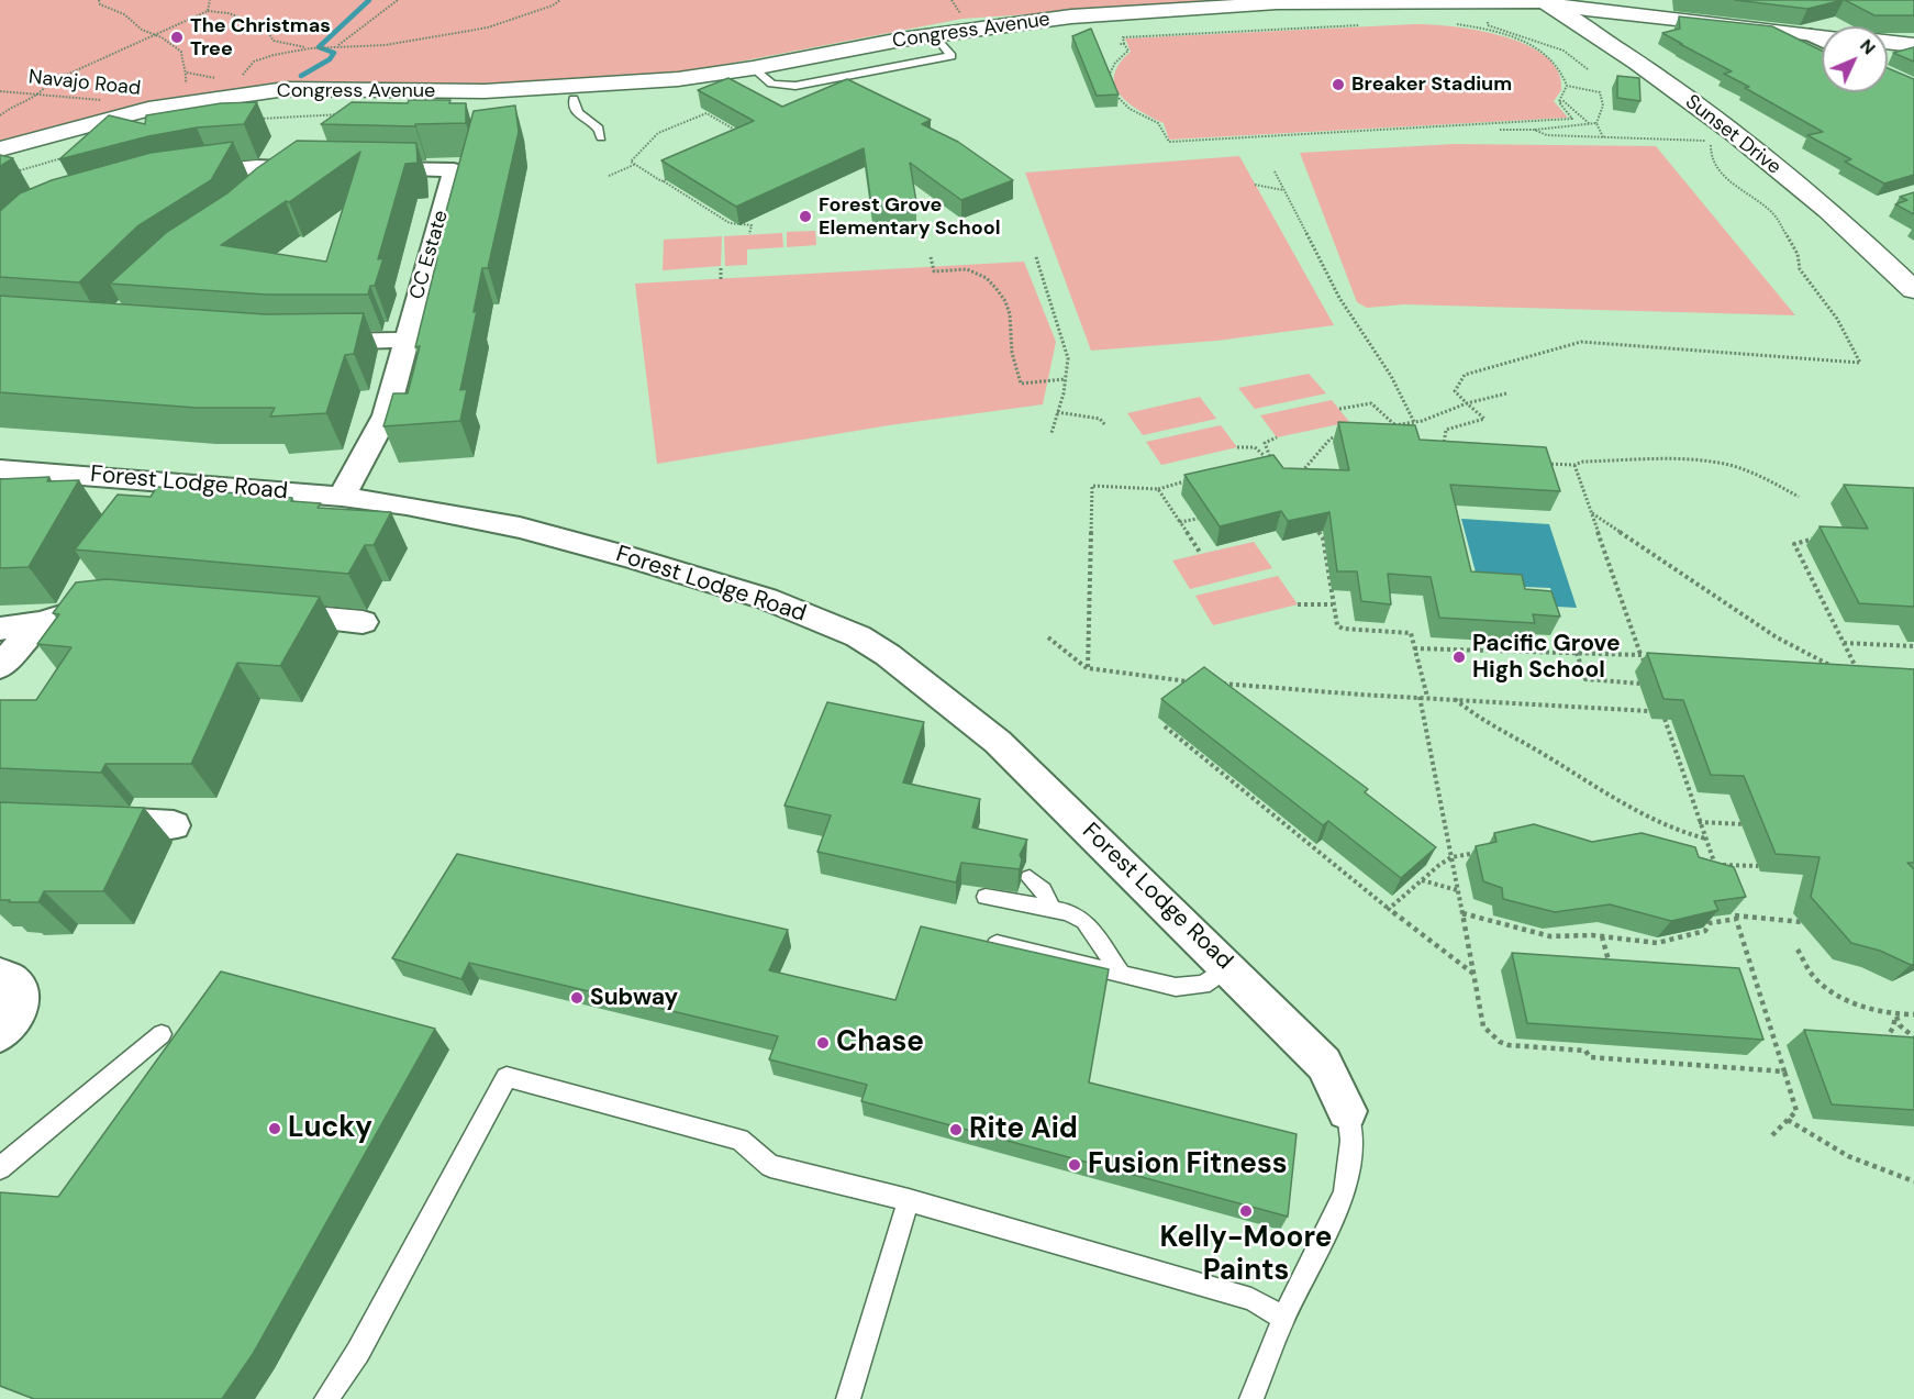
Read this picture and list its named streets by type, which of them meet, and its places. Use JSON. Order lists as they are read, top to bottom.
{
  "streets": {
    "street": [
      "Congress Avenue",
      "Sunset Drive",
      "CC Estate",
      "Forest Lodge Road"
    ],
    "path": ["Navajo Road"]
  },
  "crossings": [
    ["Congress Avenue", "Sunset Drive"],
    ["CC Estate", "Forest Lodge Road"]
  ],
  "places": [
    "The Christmas Tree",
    "Breaker Stadium",
    "Forest Grove Elementary School",
    "Pacific Grove High School",
    "Subway",
    "Chase",
    "Lucky",
    "Rite Aid",
    "Fusion Fitness",
    "Kelly-Moore Paints"
  ],
  "north": "top right"
}
